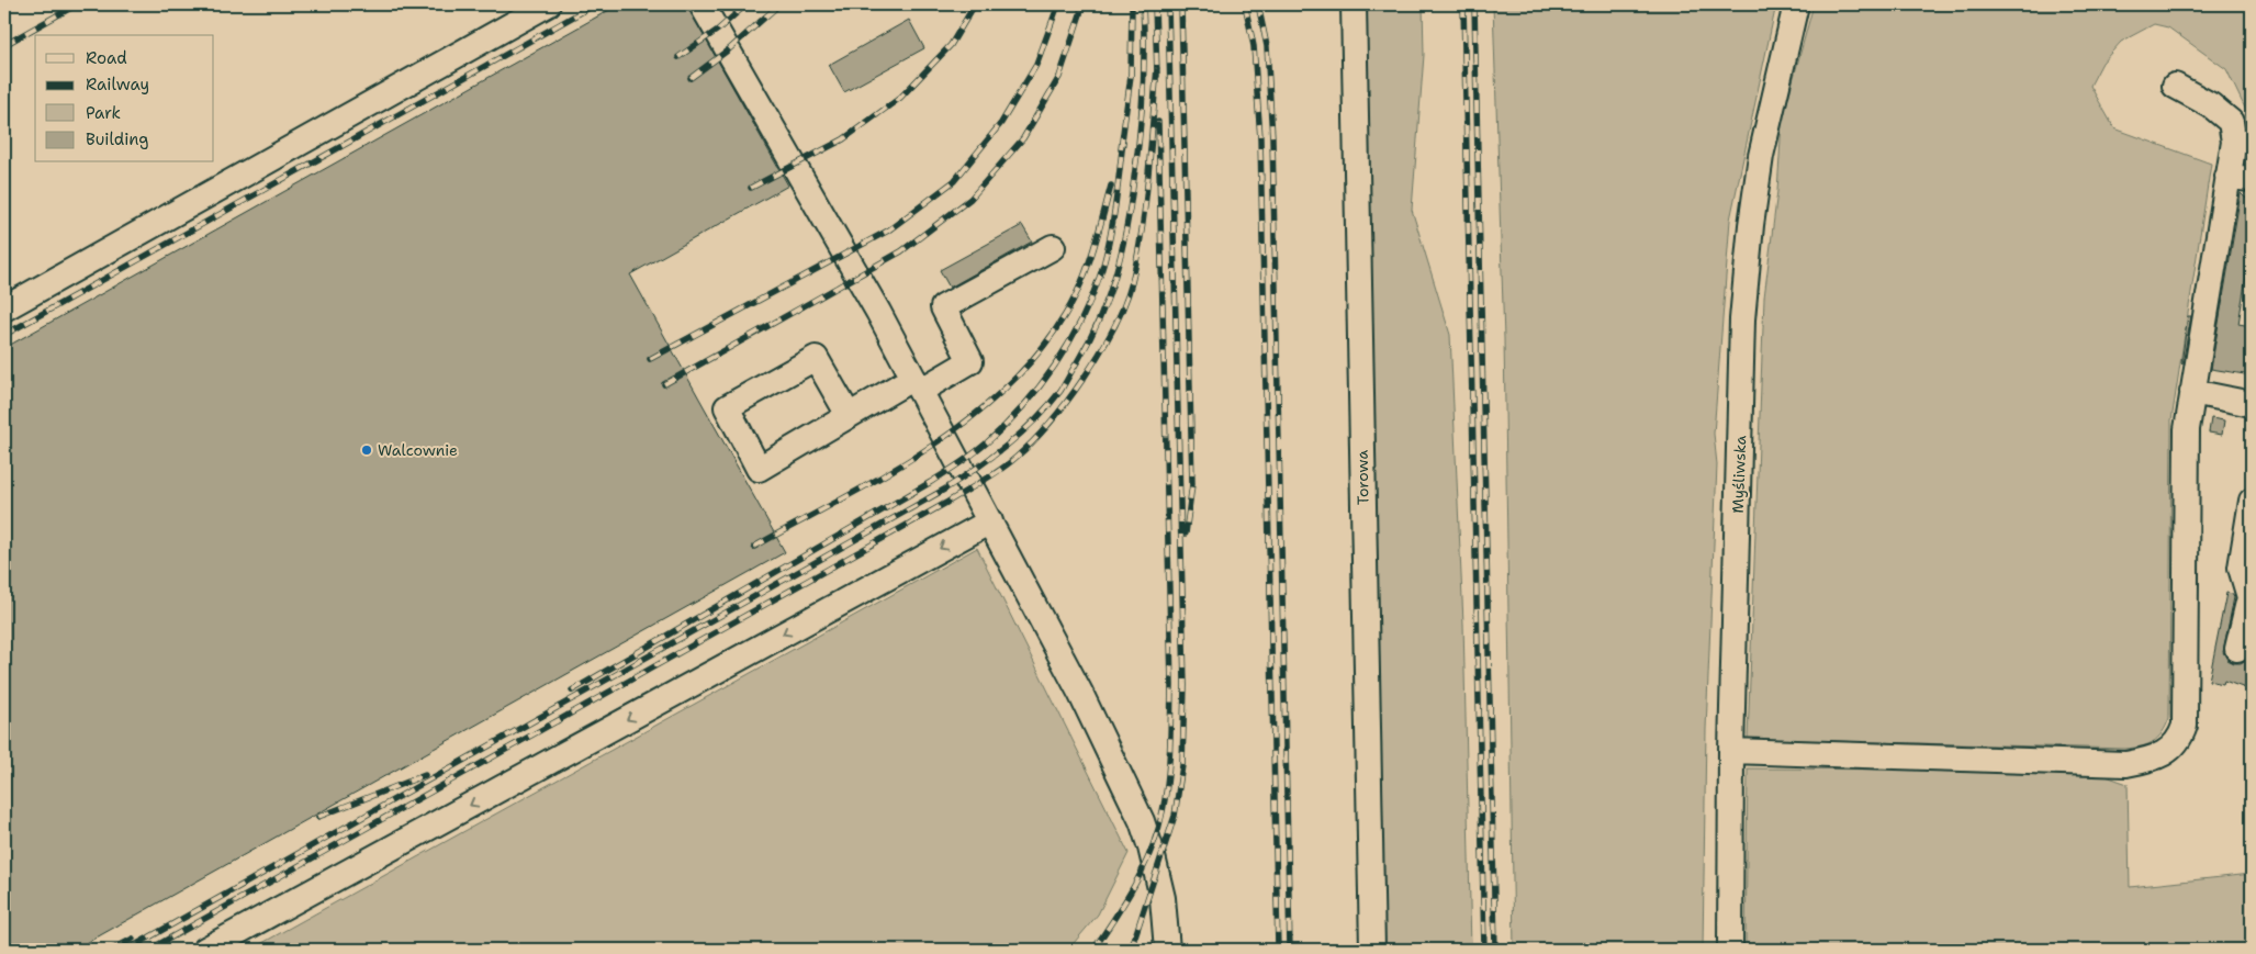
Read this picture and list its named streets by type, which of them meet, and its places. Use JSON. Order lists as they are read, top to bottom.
{
  "streets": {
    "street": ["Myśliwska", "Torowa"]
  },
  "places": ["Walcownie"],
  "legend": [
    "Road",
    "Railway",
    "Park",
    "Building"
  ]
}
